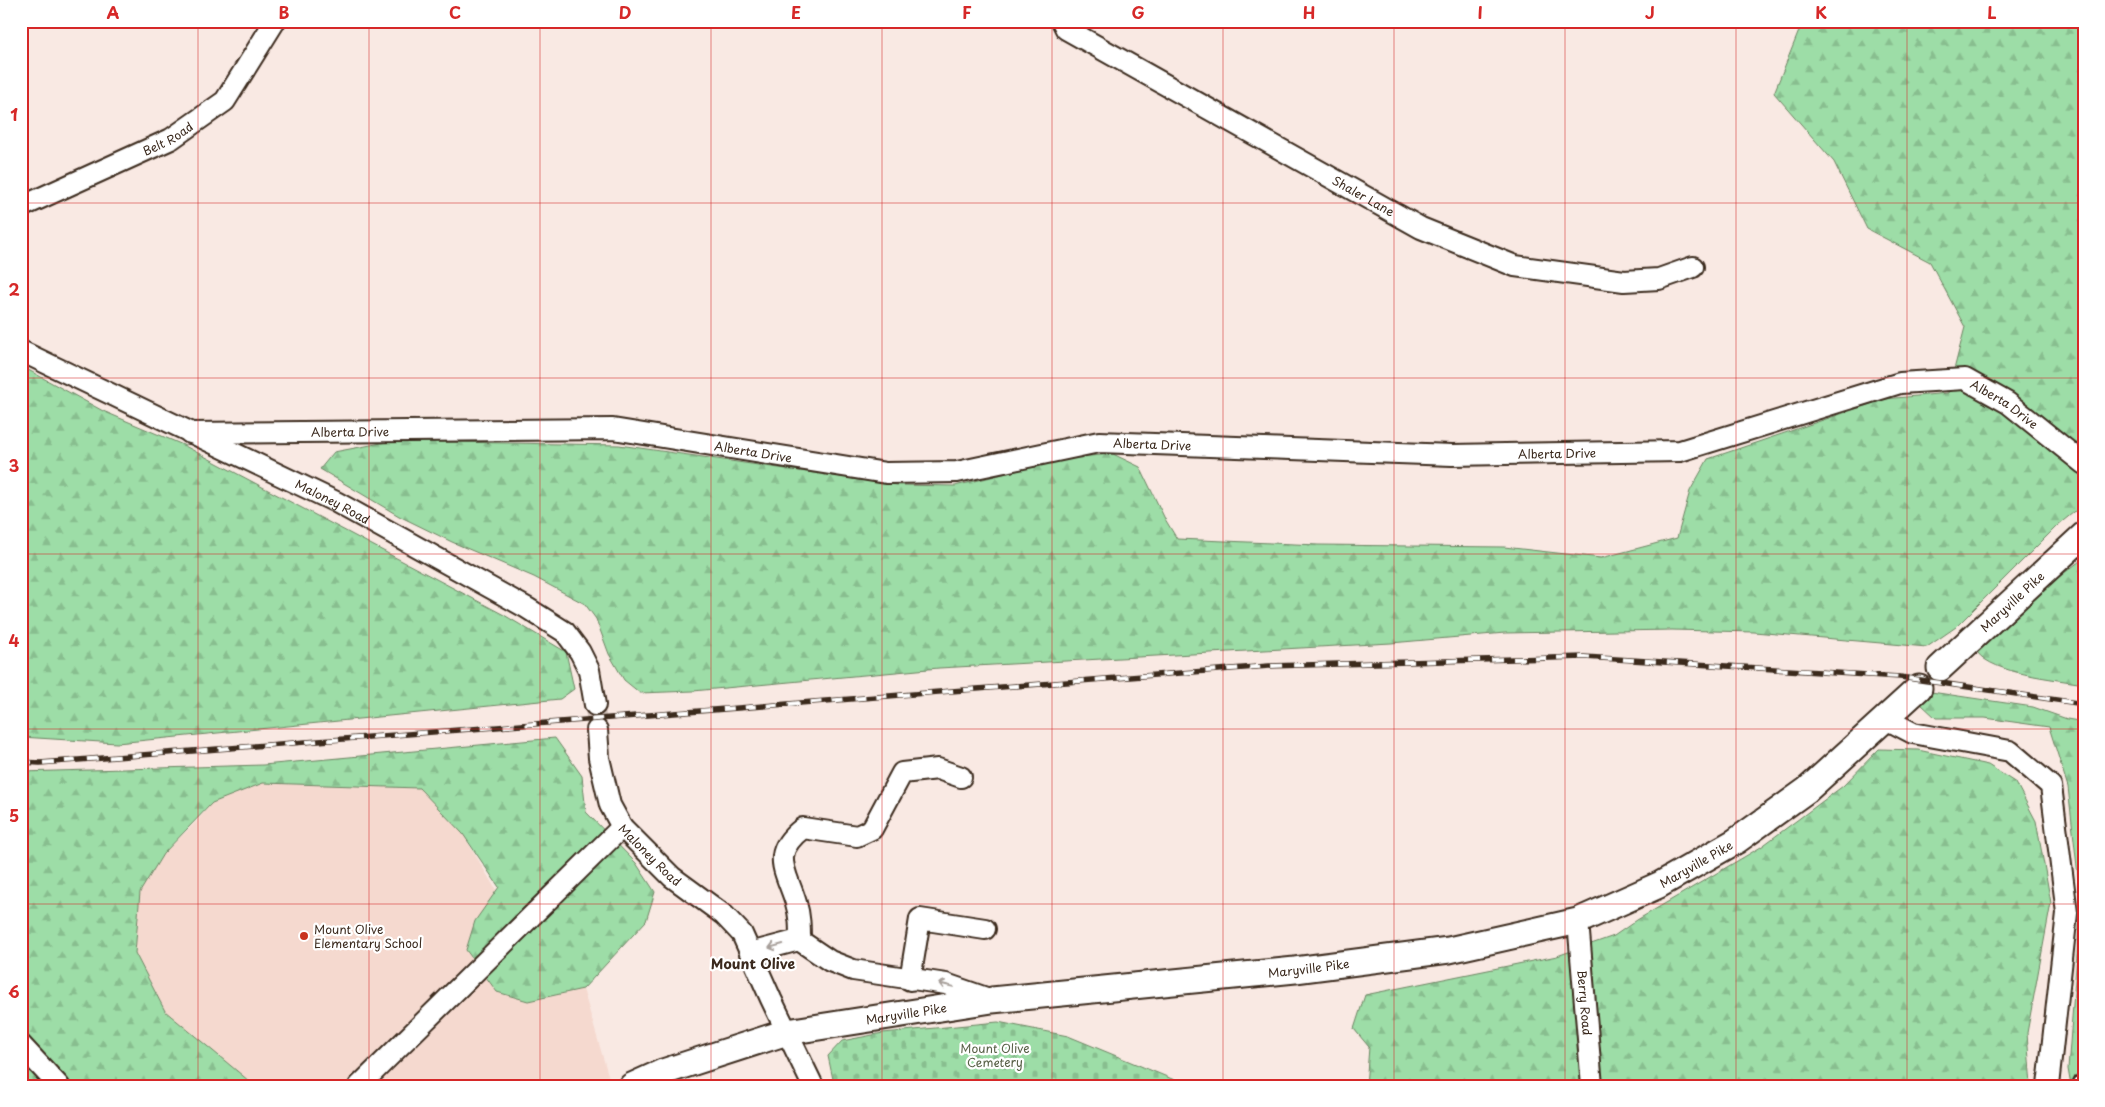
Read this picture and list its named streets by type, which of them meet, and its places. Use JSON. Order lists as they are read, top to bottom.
{
  "streets": {
    "main road": ["Maryville Pike"],
    "street": [
      "Belt Road",
      "Shaler Lane",
      "Alberta Drive",
      "Maloney Road",
      "Berry Road"
    ]
  },
  "crossings": [
    ["Alberta Drive", "Maloney Road"],
    ["Maloney Road", "Maryville Pike"],
    ["Maryville Pike", "Berry Road"]
  ],
  "districts": ["Mount Olive"],
  "parks": ["Mount Olive Cemetery"],
  "places": ["Mount Olive Elementary School"],
  "grid": {
    "columns": [
      "A",
      "B",
      "C",
      "D",
      "E",
      "F",
      "G",
      "H",
      "I",
      "J",
      "K",
      "L"
    ],
    "rows": [
      "1",
      "2",
      "3",
      "4",
      "5",
      "6"
    ]
  }
}
